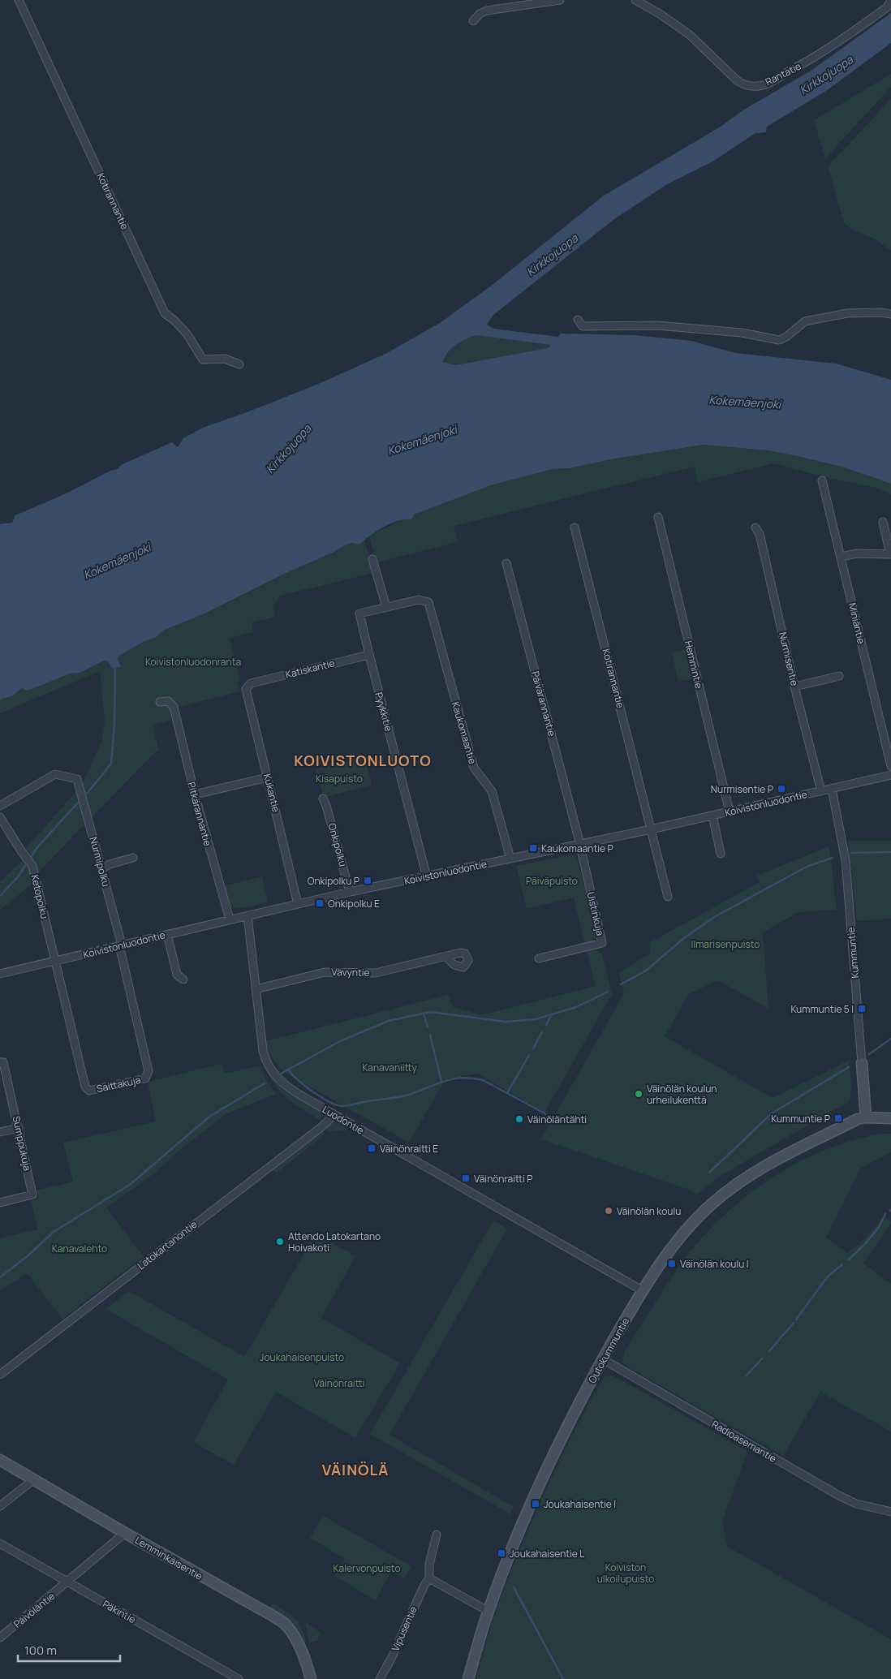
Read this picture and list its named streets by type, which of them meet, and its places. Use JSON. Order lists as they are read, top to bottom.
{
  "streets": {
    "street": [
      "Rantatie",
      "Kotirannantie",
      "Miniäntie",
      "Nurmisentie",
      "Hemmintie",
      "Katiskantie",
      "Päivärannantie",
      "Pyykkitie",
      "Kaukomaantie",
      "Kukantie",
      "Koivistonluodontie",
      "Pitkärannantie",
      "Onkipolku",
      "Nurmipolku",
      "Ketopolku",
      "Uistinkuja",
      "Kummuntie",
      "Vävyntie",
      "Saittakuja",
      "Luodontie",
      "Sumppukuja",
      "Latokartanontie",
      "Outokummuntie",
      "Radioasemantie",
      "Lemminkäisentie",
      "Päivöläntie",
      "Päkintie",
      "Vipusentie"
    ]
  },
  "crossings": [
    ["Kotirannantie", "Koivistonluodontie"],
    ["Nurmisentie", "Koivistonluodontie"],
    ["Hemmintie", "Koivistonluodontie"],
    ["Katiskantie", "Pyykkitie"],
    ["Katiskantie", "Kukantie"],
    ["Päivärannantie", "Koivistonluodontie"],
    ["Päivärannantie", "Uistinkuja"],
    ["Pyykkitie", "Kaukomaantie"],
    ["Pyykkitie", "Koivistonluodontie"],
    ["Kaukomaantie", "Koivistonluodontie"],
    ["Kukantie", "Koivistonluodontie"],
    ["Koivistonluodontie", "Pitkärannantie"],
    ["Koivistonluodontie", "Onkipolku"],
    ["Koivistonluodontie", "Nurmipolku"],
    ["Koivistonluodontie", "Ketopolku"],
    ["Koivistonluodontie", "Uistinkuja"],
    ["Koivistonluodontie", "Kummuntie"],
    ["Koivistonluodontie", "Saittakuja"],
    ["Koivistonluodontie", "Luodontie"],
    ["Nurmipolku", "Saittakuja"],
    ["Ketopolku", "Saittakuja"],
    ["Kummuntie", "Outokummuntie"],
    ["Vävyntie", "Luodontie"],
    ["Luodontie", "Latokartanontie"],
    ["Luodontie", "Outokummuntie"],
    ["Outokummuntie", "Radioasemantie"],
    ["Lemminkäisentie", "Päivöläntie"],
    ["Päivöläntie", "Päkintie"]
  ],
  "districts": ["KOIVISTONLUOTO", "VÄINÖLÄ"],
  "water": ["Kirkkojuopa", "Kokemäenjoki"],
  "parks": [
    "Koivistonluodonranta",
    "Kisapuisto",
    "Päiväpuisto",
    "Ilmarisenpuisto",
    "Kanavaniitty",
    "Kanavalehto",
    "Joukahaisenpuisto",
    "Väinönraitti",
    "Koiviston ulkoilupuisto",
    "Kalervonpuisto"
  ],
  "places": {
    "transit": [
      "Nurmisentie P",
      "Kaukomaantie P",
      "Onkipolku P",
      "Onkipolku E",
      "Kummuntie 5 I",
      "Kummuntie P",
      "Väinönraitti E",
      "Väinönraitti P",
      "Väinölän koulu I",
      "Joukahaisentie I",
      "Joukahaisentie L"
    ],
    "other": [
      "Väinölän koulun urheilukenttä",
      "Väinöläntähti",
      "Väinölän koulu",
      "Attendo Latokartano Hoivakoti"
    ]
  },
  "scale_bar": "100 m"
}
